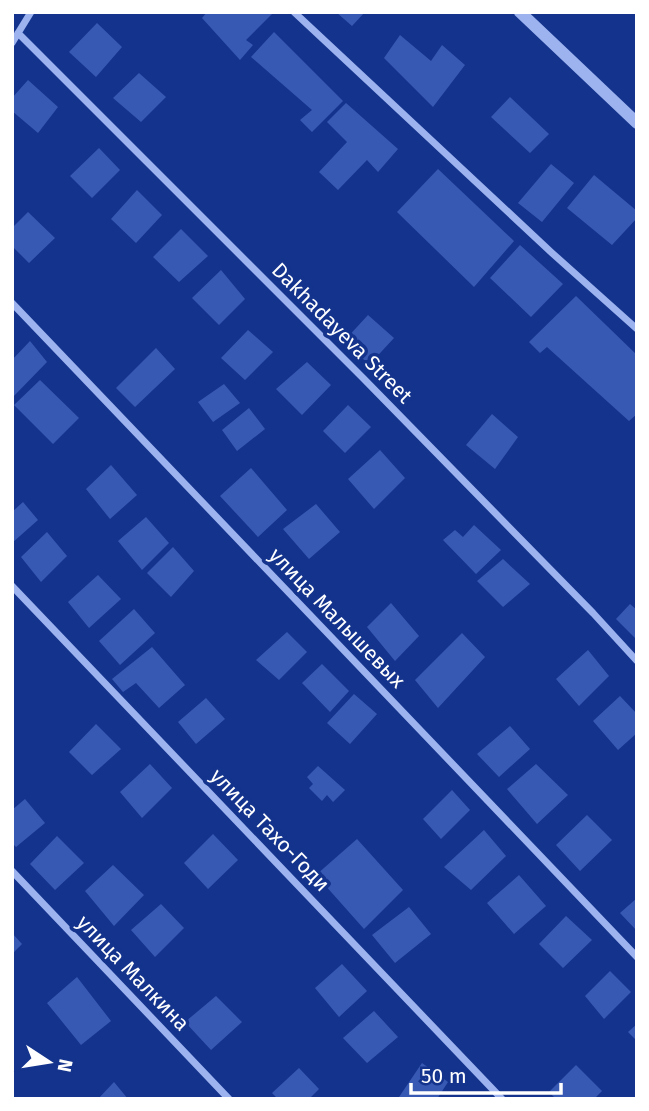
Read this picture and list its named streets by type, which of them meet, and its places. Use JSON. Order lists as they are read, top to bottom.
{
  "streets": {
    "street": [
      "Dakhadayeva Street",
      "улица Малышевых",
      "улица Тахо-Годи",
      "улица Малкина"
    ]
  },
  "scale_bar": "50 m",
  "north": "right"
}
